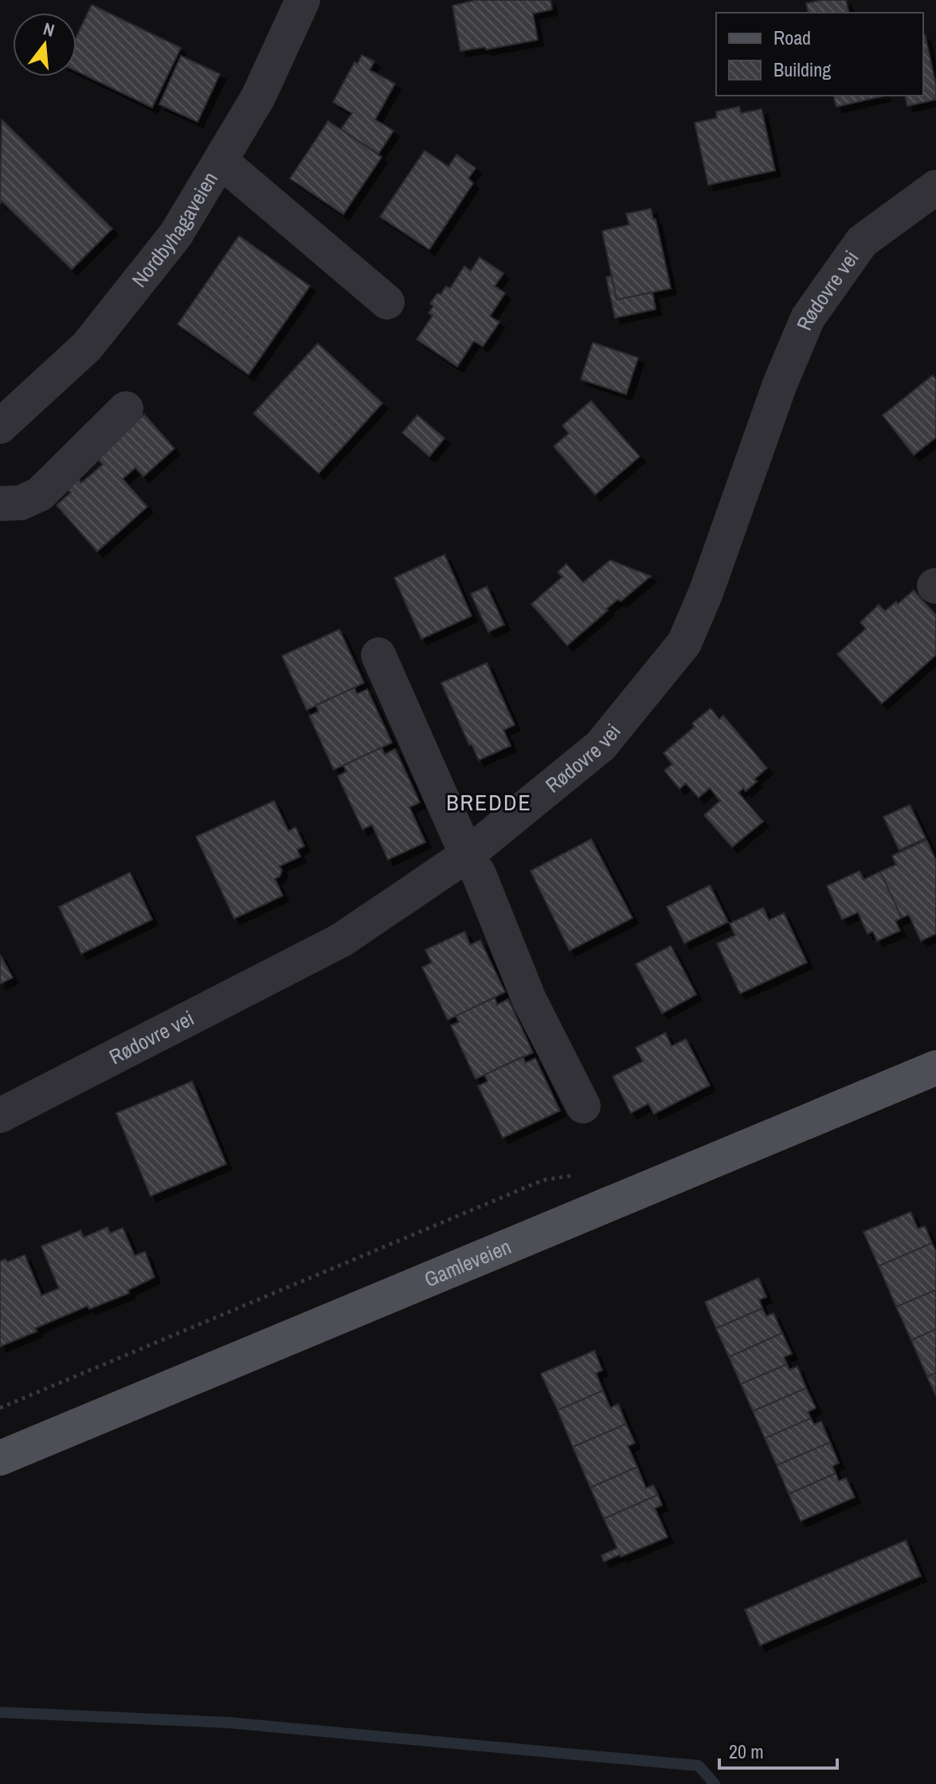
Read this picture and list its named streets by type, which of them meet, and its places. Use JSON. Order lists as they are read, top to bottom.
{
  "streets": {
    "main road": ["Gamleveien"],
    "street": ["Nordbyhagaveien", "Rødovre vei"]
  },
  "districts": ["BREDDE"],
  "legend": ["Road", "Building"],
  "scale_bar": "20 m",
  "north": "top"
}
